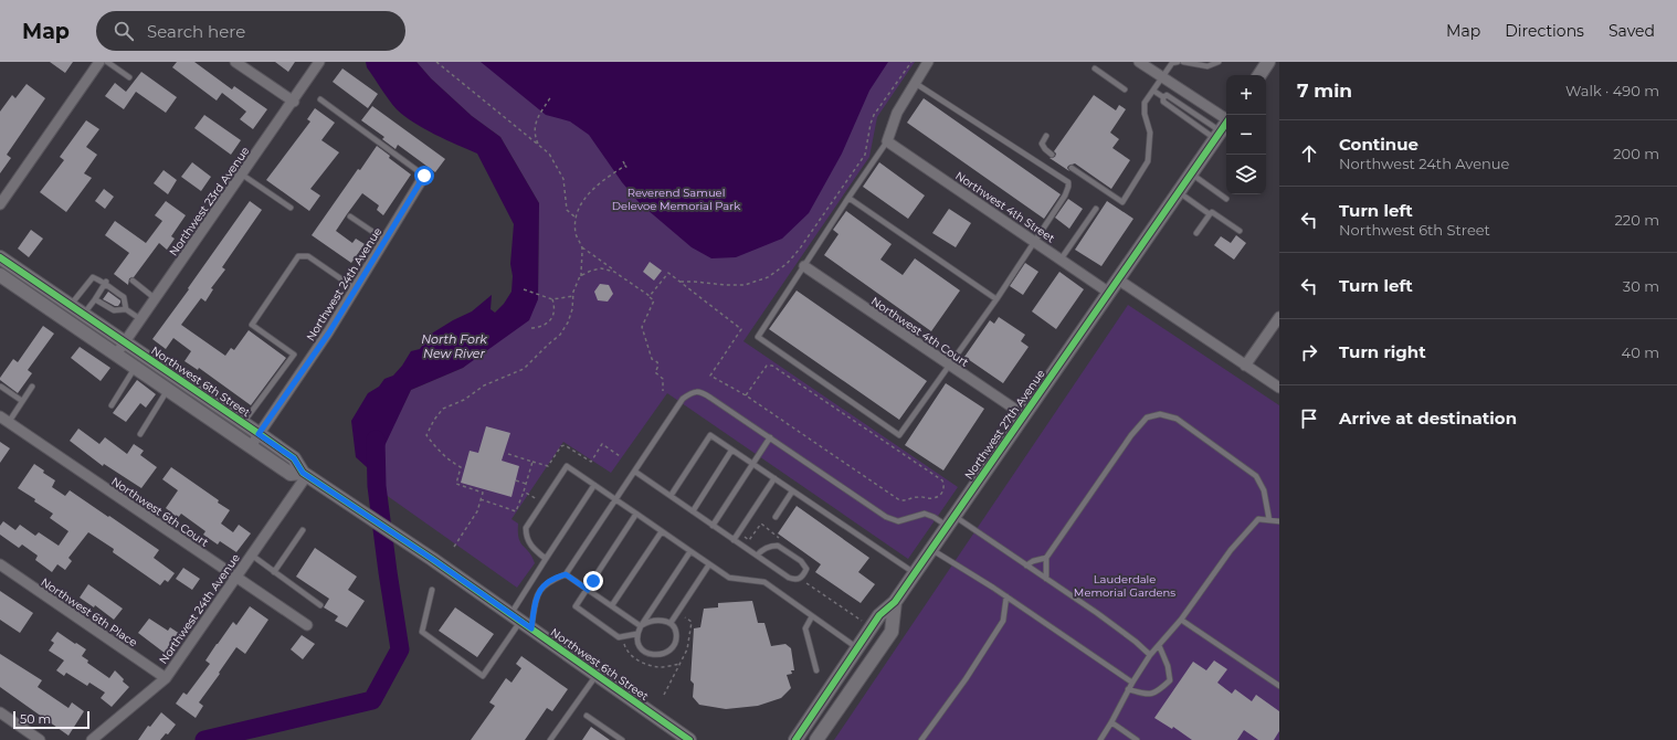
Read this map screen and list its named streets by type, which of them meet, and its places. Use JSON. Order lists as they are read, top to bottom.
{
  "streets": {
    "street": [
      "Northwest 23rd Avenue",
      "Northwest 4th Street",
      "Northwest 24th Avenue",
      "Northwest 4th Court",
      "Northwest 6th Street",
      "Northwest 27th Avenue",
      "Northwest 6th Court",
      "Northwest 6th Place"
    ]
  },
  "crossings": [
    ["Northwest 23rd Avenue", "Northwest 6th Street"],
    ["Northwest 4th Street", "Northwest 27th Avenue"],
    ["Northwest 24th Avenue", "Northwest 6th Street"],
    ["Northwest 24th Avenue", "Northwest 6th Court"],
    ["Northwest 24th Avenue", "Northwest 6th Place"],
    ["Northwest 4th Court", "Northwest 27th Avenue"]
  ],
  "water": ["North Fork New River"],
  "parks": ["Reverend Samuel Delevoe Memorial Park", "Lauderdale Memorial Gardens"],
  "scale_bar": "50 m",
  "page": {
    "header": "Map",
    "search": "Search here",
    "nav": ["Map", "Directions", "Saved"],
    "heading": ["7 min", "Walk · 490 m"],
    "map_buttons": ["+", "−"],
    "list": [
      ["Continue", "Northwest 24th Avenue", "200 m"],
      ["Turn left", "Northwest 6th Street", "220 m"],
      ["Turn left", "30 m"],
      ["Turn right", "40 m"],
      "Arrive at destination"
    ],
    "scale": "50 m"
  }
}
